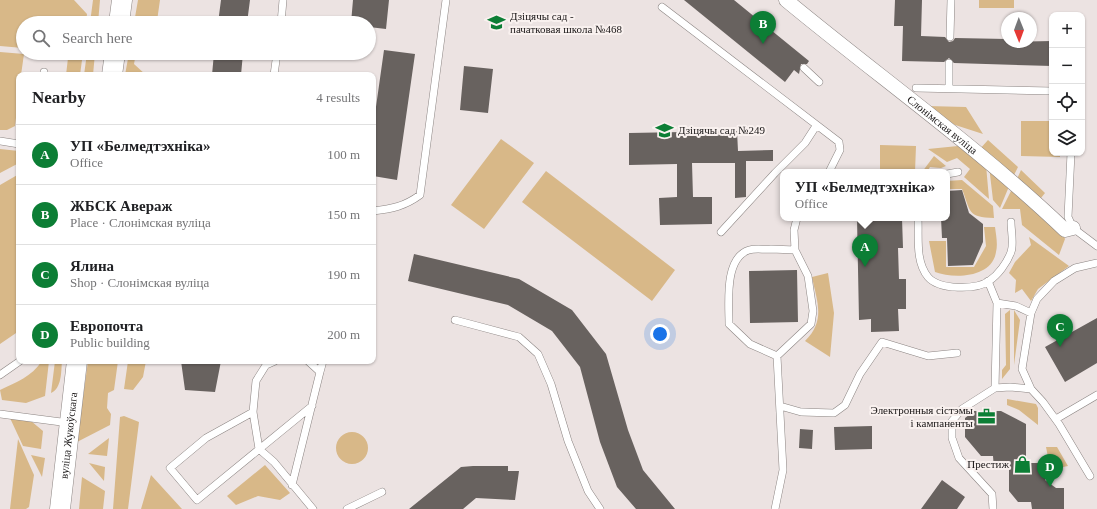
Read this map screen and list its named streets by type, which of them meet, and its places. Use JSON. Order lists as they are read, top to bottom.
{
  "streets": {
    "main road": ["вуліца Жукоўскага"],
    "street": ["Слонімская вуліца"]
  },
  "places": {
    "school or university": ["Дзіцячы сад - пачатковая школа №468", "Дзіцячы сад №249"],
    "office": ["Электронныя сістэмы і кампаненты"],
    "shop": ["Престиж"]
  },
  "north": "bottom",
  "page": {
    "pins": [
      "B",
      "A",
      "C",
      "D"
    ],
    "map_buttons": ["+", "−"],
    "search": "Search here",
    "heading": ["Nearby", "4 results"],
    "list": [
      {
        "mark": "A",
        "name": "УП «Белмедтэхніка»",
        "note": "Office",
        "value": "100 m"
      },
      {
        "mark": "B",
        "name": "ЖБСК Авераж",
        "note": "Place · Слонімская вуліца",
        "value": "150 m"
      },
      {
        "mark": "C",
        "name": "Ялина",
        "note": "Shop · Слонімская вуліца",
        "value": "190 m"
      },
      {
        "mark": "D",
        "name": "Европочта",
        "note": "Public building",
        "value": "200 m"
      }
    ],
    "popup": ["УП «Белмедтэхніка»", "Office"]
  }
}
